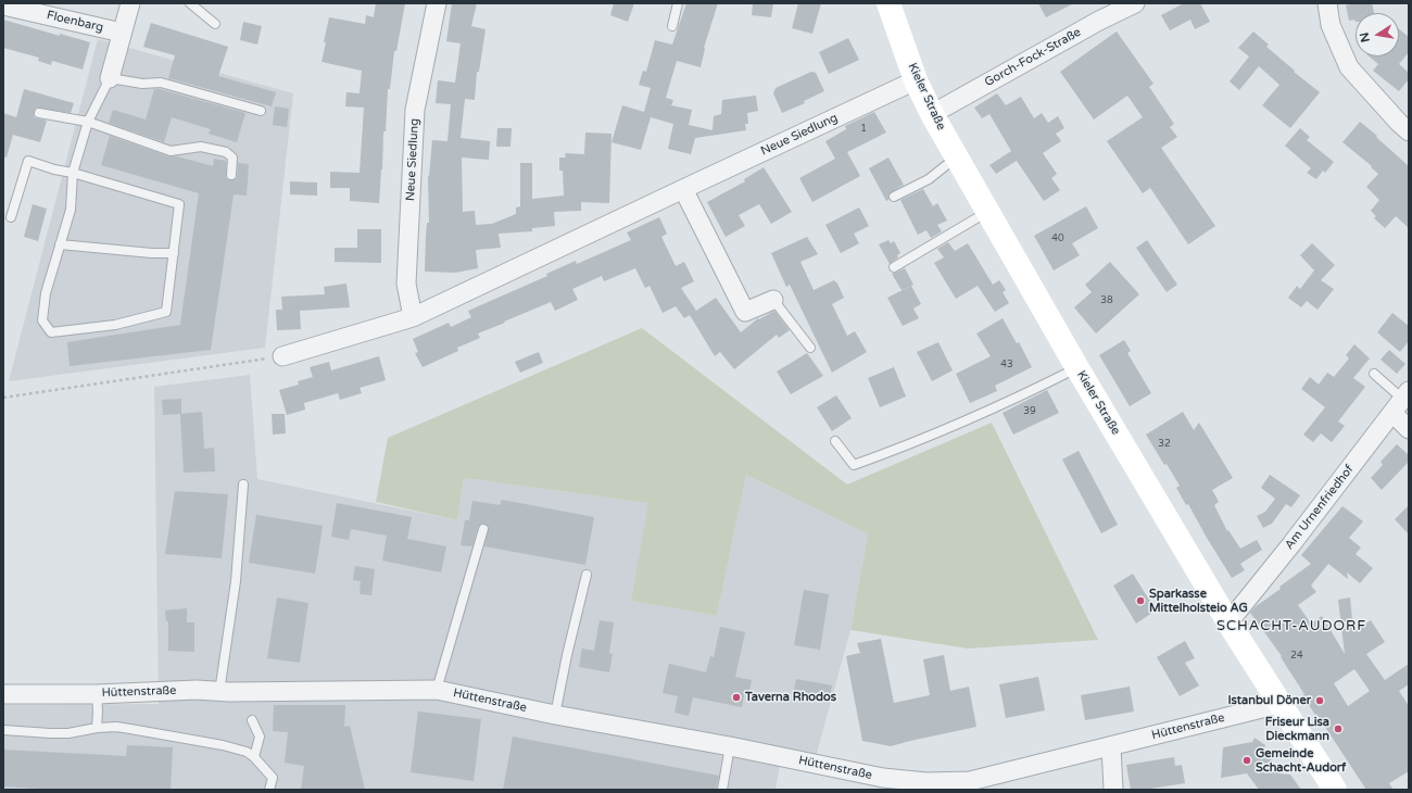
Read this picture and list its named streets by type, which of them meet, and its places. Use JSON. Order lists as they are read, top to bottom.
{
  "streets": {
    "main road": ["Kieler Straße"],
    "street": [
      "Floenbarg",
      "Gorch-Fock-Straße",
      "Neue Siedlung",
      "Am Urnenfriedhof",
      "Hüttenstraße"
    ]
  },
  "crossings": [
    ["Gorch-Fock-Straße", "Kieler Straße"],
    ["Kieler Straße", "Neue Siedlung"],
    ["Kieler Straße", "Am Urnenfriedhof"],
    ["Kieler Straße", "Hüttenstraße"]
  ],
  "districts": ["SCHACHT-AUDORF"],
  "places": [
    "Sparkasse Mittelholsteio AG",
    "Taverna Rhodos",
    "Istanbul Döner",
    "Friseur Lisa Dieckmann",
    "Gemeinde Schacht-Audorf"
  ],
  "house_numbers": [
    "1",
    "40",
    "38",
    "43",
    "39",
    "32",
    "24"
  ],
  "north": "left"
}
